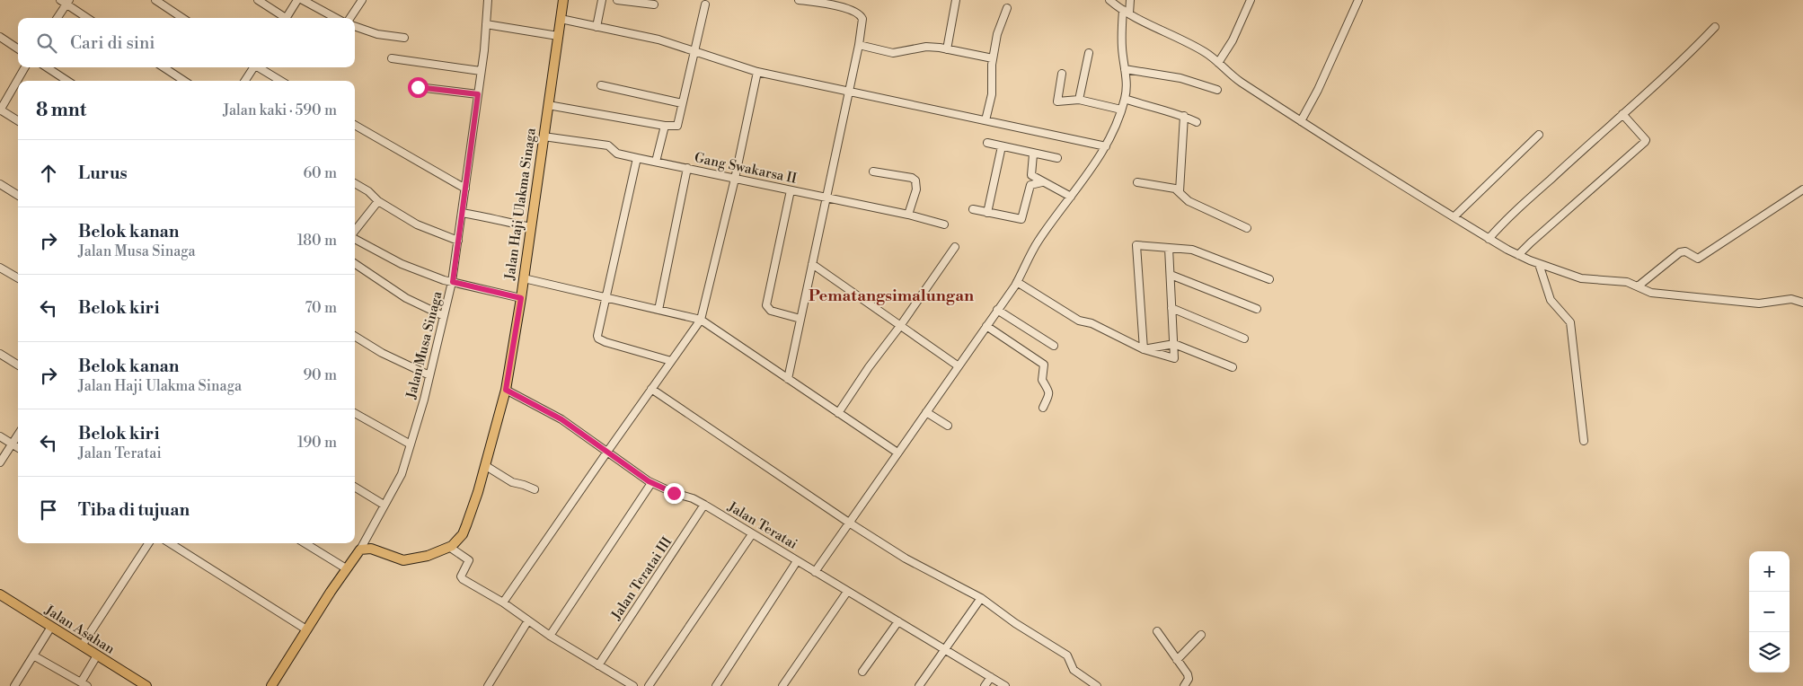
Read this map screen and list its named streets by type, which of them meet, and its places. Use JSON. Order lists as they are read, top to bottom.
{
  "streets": {
    "main road": ["Jalan Haji Ulakma Sinaga", "Jalan Asahan"],
    "street": [
      "Gang Swakarsa II",
      "Jalan Musa Sinaga",
      "Jalan Teratai",
      "Jalan Teratai III"
    ]
  },
  "crossings": [
    ["Gang Swakarsa II", "Jalan Haji Ulakma Sinaga"],
    ["Jalan Haji Ulakma Sinaga", "Jalan Musa Sinaga"],
    ["Jalan Haji Ulakma Sinaga", "Jalan Teratai"],
    ["Jalan Teratai", "Jalan Teratai III"]
  ],
  "districts": ["Pematangsimalungan"],
  "page": {
    "search": "Cari di sini",
    "heading": ["8 mnt", "Jalan kaki · 590 m"],
    "list": [
      ["Lurus", "60 m"],
      ["Belok kanan", "Jalan Musa Sinaga", "180 m"],
      ["Belok kiri", "70 m"],
      ["Belok kanan", "Jalan Haji Ulakma Sinaga", "90 m"],
      ["Belok kiri", "Jalan Teratai", "190 m"],
      "Tiba di tujuan"
    ],
    "map_buttons": ["+", "−"]
  }
}
